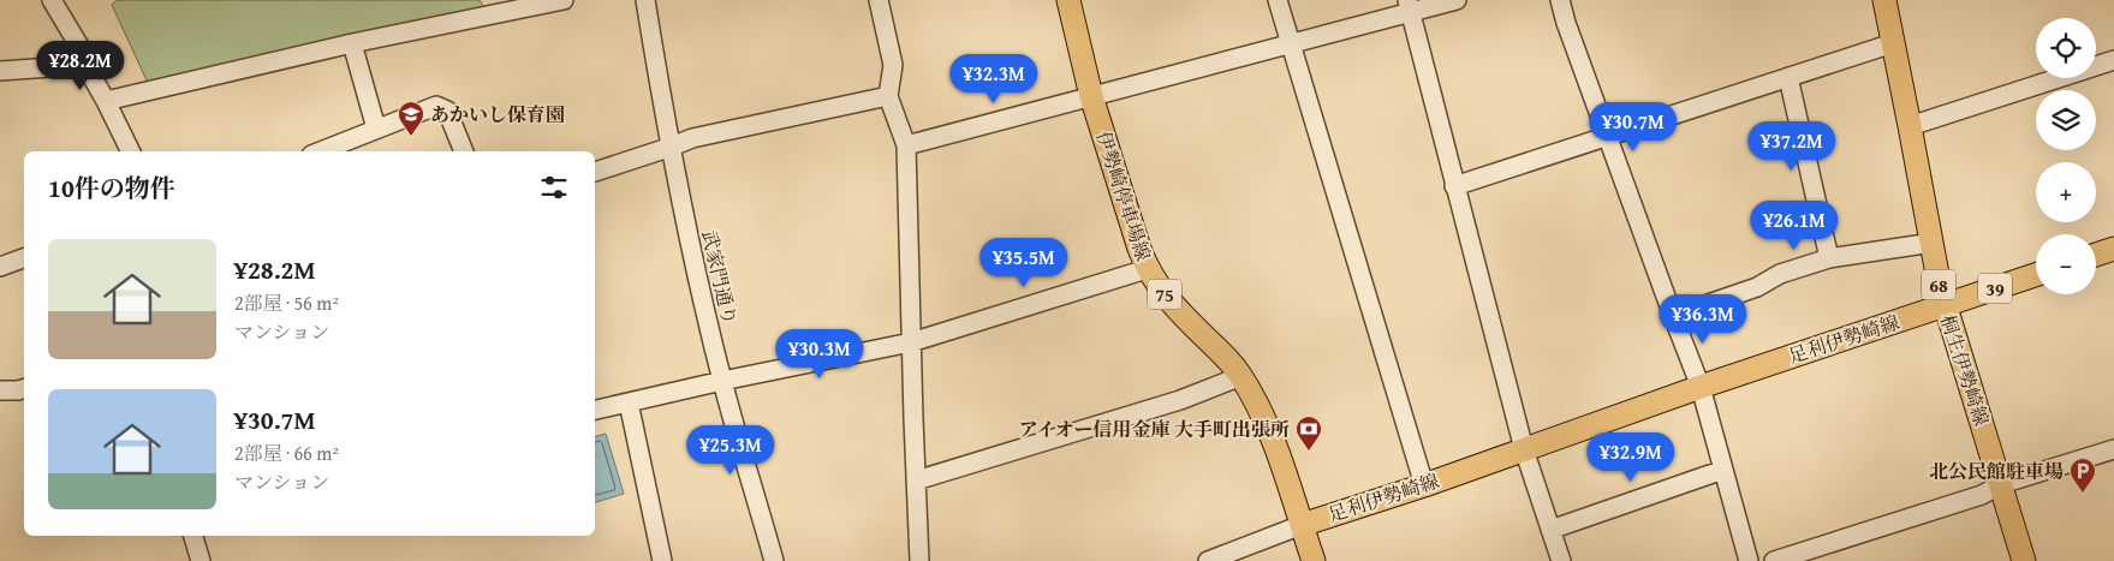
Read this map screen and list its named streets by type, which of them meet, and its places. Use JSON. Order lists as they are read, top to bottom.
{
  "streets": {
    "main road": [
      "伊勢崎停車場線",
      "68",
      "39",
      "75",
      "足利伊勢崎線",
      "桐生伊勢崎線"
    ],
    "street": ["武家門通り"]
  },
  "crossings": [
    ["伊勢崎停車場線", "足利伊勢崎線"],
    ["足利伊勢崎線", "桐生伊勢崎線"]
  ],
  "places": {
    "school or university": ["あかいし保育園"],
    "bank": ["アイオー信用金庫 大手町出張所"],
    "parking": ["北公民館駐車場"]
  },
  "page": {
    "map_buttons": ["+", "−"],
    "price": [
      "¥28.2M",
      "¥32.3M",
      "¥30.7M",
      "¥37.2M",
      "¥26.1M",
      "¥35.5M",
      "¥36.3M",
      "¥30.3M",
      "¥25.3M",
      "¥32.9M"
    ],
    "heading": "10件の物件",
    "list": [
      {
        "name": "¥28.2M",
        "note": "2部屋 · 56 m² · マンション"
      },
      {
        "name": "¥30.7M",
        "note": "2部屋 · 66 m² · マンション"
      }
    ]
  }
}
